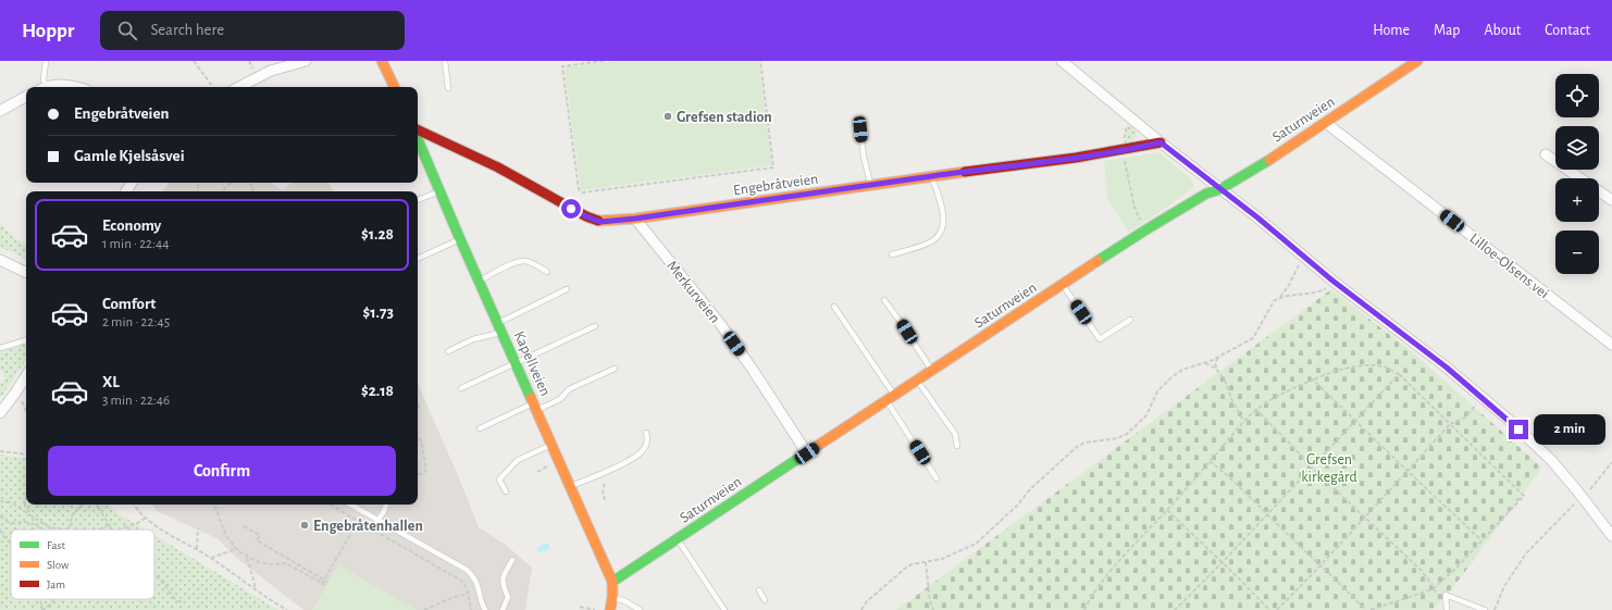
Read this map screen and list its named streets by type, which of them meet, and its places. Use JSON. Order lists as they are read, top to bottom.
{
  "streets": {
    "street": [
      "Saturnveien",
      "Engebråtveien",
      "Lilloe-Olsens vei",
      "Merkurveien",
      "Kapellveien"
    ]
  },
  "crossings": [
    ["Saturnveien", "Lilloe-Olsens vei"],
    ["Saturnveien", "Merkurveien"],
    ["Saturnveien", "Kapellveien"],
    ["Engebråtveien", "Merkurveien"]
  ],
  "parks": ["Grefsen kirkegård"],
  "places": ["Grefsen stadion", "Engebråtenhallen"],
  "legend": ["Fast", "Slow", "Jam"],
  "page": {
    "header": "Hoppr",
    "search": "Search here",
    "nav": [
      "Home",
      "Map",
      "About",
      "Contact"
    ],
    "map_buttons": ["+", "−"],
    "banner": ["Engebråtveien", "Gamle Kjelsåsvei"],
    "list": [
      {
        "name": "Economy",
        "note": "1 min · 22:44",
        "value": "$1.28"
      },
      {
        "name": "Comfort",
        "note": "2 min · 22:45",
        "value": "$1.73"
      },
      {
        "name": "XL",
        "note": "3 min · 22:46",
        "value": "$2.18"
      }
    ],
    "bubble": "2 min",
    "buttons": "Confirm"
  }
}
